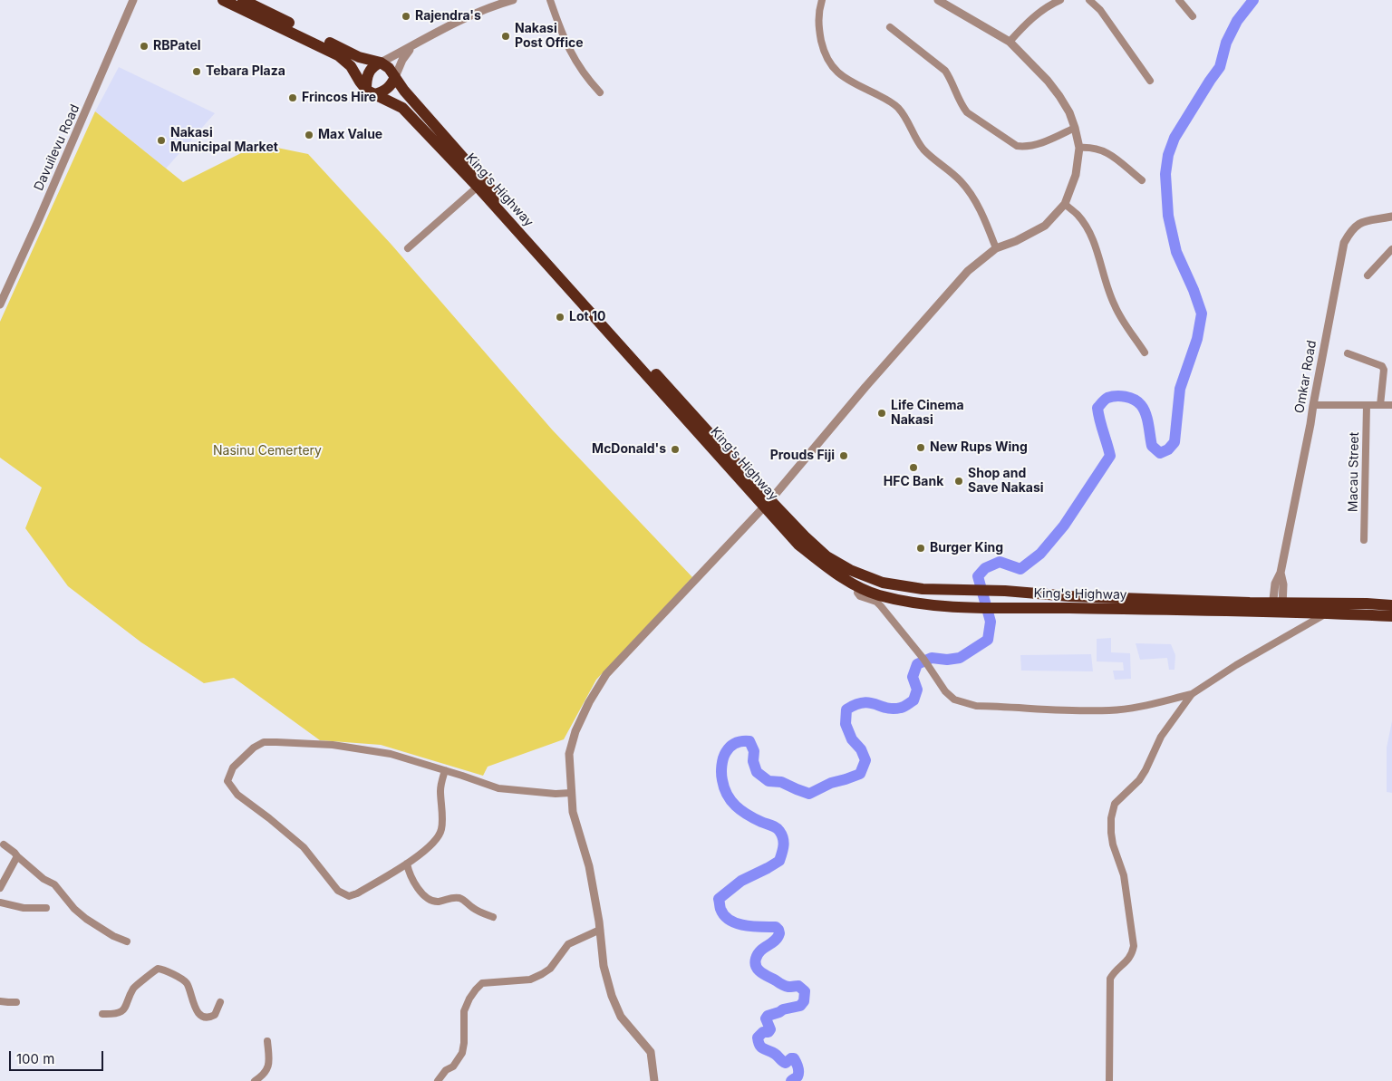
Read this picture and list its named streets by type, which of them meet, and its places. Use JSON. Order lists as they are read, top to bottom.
{
  "streets": {
    "highway": ["King's Highway"],
    "street": ["Davuilevu Road", "Omkar Road", "Macau Street"]
  },
  "crossings": [
    ["King's Highway", "Omkar Road"]
  ],
  "parks": ["Nasinu Cemertery"],
  "places": [
    "Rajendra's",
    "Nakasi Post Office",
    "RBPatel",
    "Tebara Plaza",
    "Frincos Hire",
    "Max Value",
    "Nakasi Municipal Market",
    "Lot 10",
    "Life Cinema Nakasi",
    "New Rups Wing",
    "McDonald's",
    "Prouds Fiji",
    "HFC Bank",
    "Shop and Save Nakasi",
    "Burger King"
  ],
  "scale_bar": "100 m"
}
